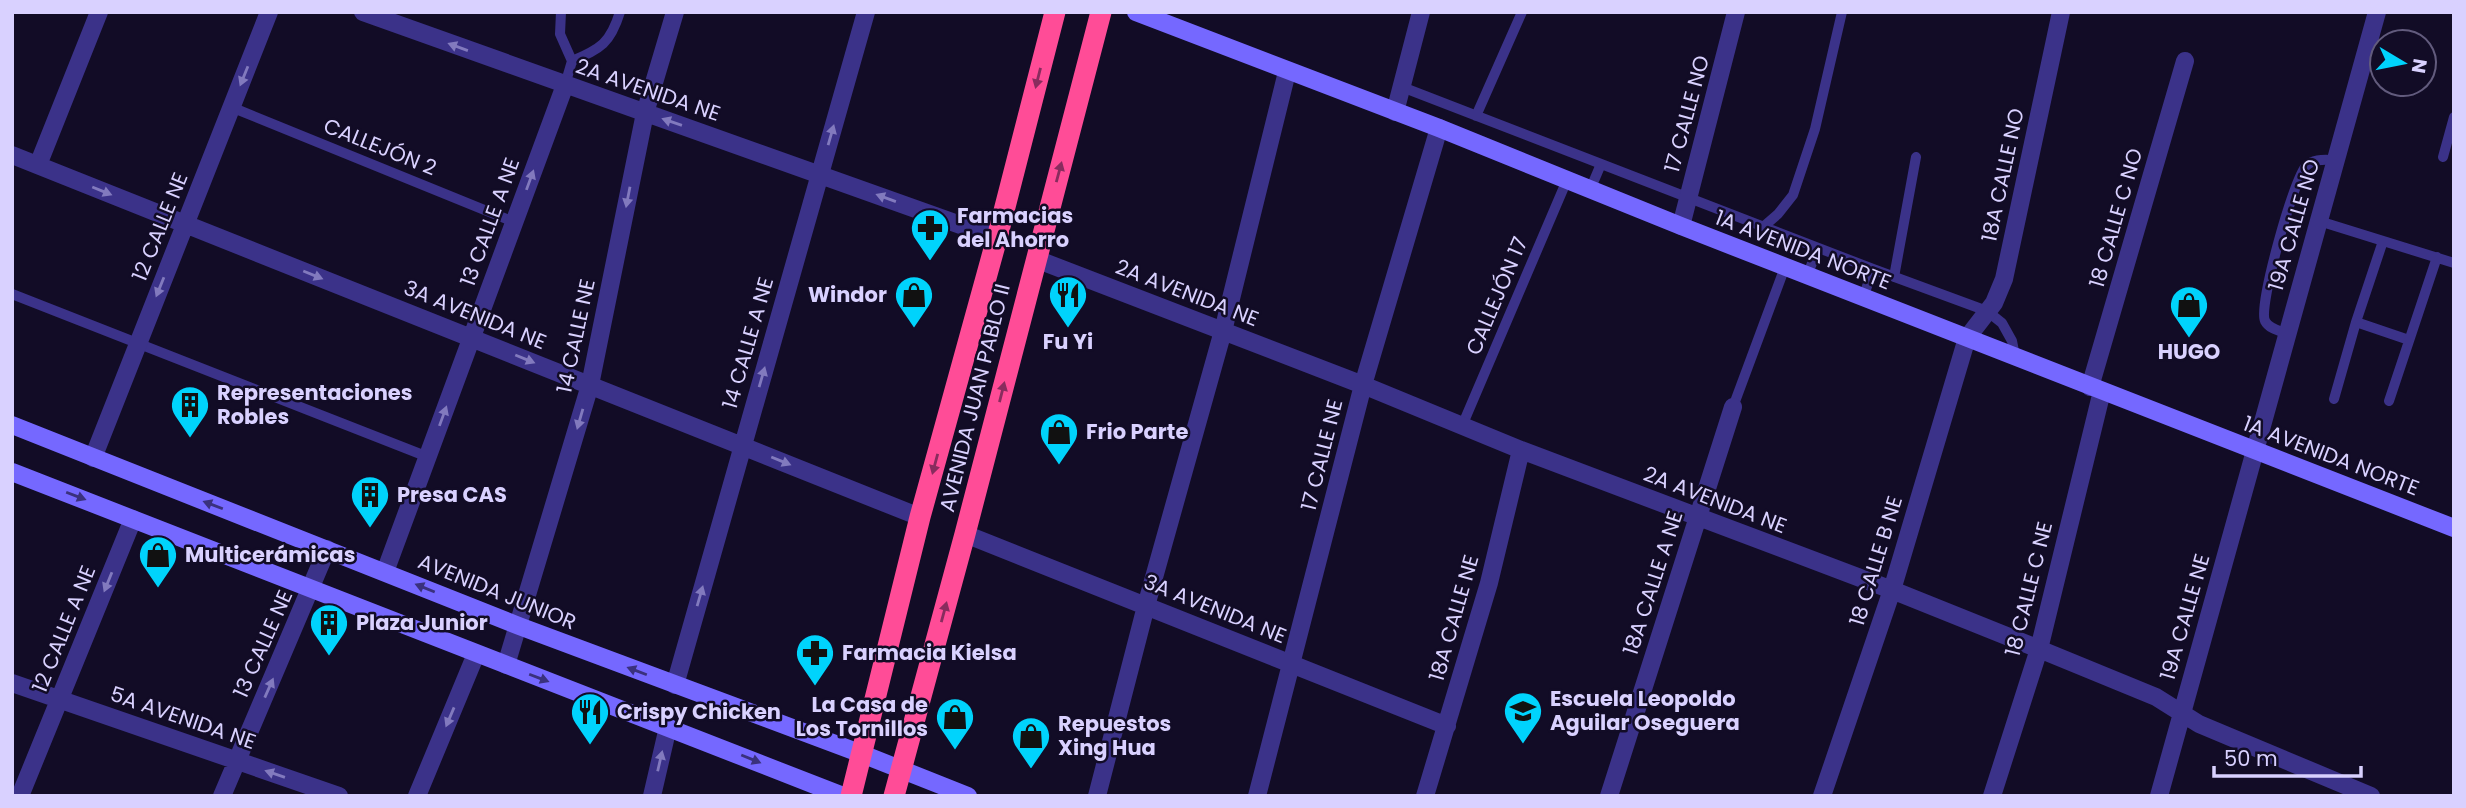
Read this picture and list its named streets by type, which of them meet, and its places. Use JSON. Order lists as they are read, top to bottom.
{
  "streets": {
    "highway": ["AVENIDA JUAN PABLO II"],
    "main road": ["1A AVENIDA NORTE", "AVENIDA JUNIOR"],
    "street": [
      "2A AVENIDA NE",
      "17 CALLE NO",
      "18A CALLE NO",
      "18 CALLE C NO",
      "13 CALLE A NE",
      "19A CALLE NO",
      "12 CALLE NE",
      "3A AVENIDA NE",
      "14 CALLE NE",
      "14 CALLE A NE",
      "17 CALLE NE",
      "18 CALLE B NE",
      "18A CALLE A NE",
      "18 CALLE C NE",
      "19A CALLE NE",
      "18A CALLE NE",
      "12 CALLE A NE",
      "13 CALLE NE",
      "5A AVENIDA NE"
    ],
    "lane": ["CALLEJÓN 2", "CALLEJÓN 17"]
  },
  "crossings": [
    ["2A AVENIDA NE", "13 CALLE A NE"],
    ["2A AVENIDA NE", "CALLEJÓN 17"],
    ["2A AVENIDA NE", "14 CALLE NE"],
    ["2A AVENIDA NE", "14 CALLE A NE"],
    ["2A AVENIDA NE", "AVENIDA JUAN PABLO II"],
    ["2A AVENIDA NE", "17 CALLE NE"],
    ["2A AVENIDA NE", "18 CALLE B NE"],
    ["2A AVENIDA NE", "18A CALLE A NE"],
    ["2A AVENIDA NE", "18 CALLE C NE"],
    ["2A AVENIDA NE", "19A CALLE NE"],
    ["2A AVENIDA NE", "18A CALLE NE"],
    ["17 CALLE NO", "1A AVENIDA NORTE"],
    ["CALLEJÓN 2", "13 CALLE A NE"],
    ["CALLEJÓN 2", "12 CALLE NE"],
    ["18A CALLE NO", "1A AVENIDA NORTE"],
    ["18A CALLE NO", "18 CALLE B NE"],
    ["18 CALLE C NO", "1A AVENIDA NORTE"],
    ["18 CALLE C NO", "18 CALLE C NE"],
    ["13 CALLE A NE", "3A AVENIDA NE"],
    ["13 CALLE A NE", "AVENIDA JUNIOR"],
    ["19A CALLE NO", "1A AVENIDA NORTE"],
    ["19A CALLE NO", "19A CALLE NE"],
    ["12 CALLE NE", "3A AVENIDA NE"],
    ["12 CALLE NE", "AVENIDA JUNIOR"],
    ["1A AVENIDA NORTE", "CALLEJÓN 17"],
    ["1A AVENIDA NORTE", "17 CALLE NE"],
    ["1A AVENIDA NORTE", "18 CALLE B NE"],
    ["1A AVENIDA NORTE", "18A CALLE A NE"],
    ["1A AVENIDA NORTE", "18 CALLE C NE"],
    ["1A AVENIDA NORTE", "19A CALLE NE"],
    ["3A AVENIDA NE", "14 CALLE NE"],
    ["3A AVENIDA NE", "14 CALLE A NE"],
    ["3A AVENIDA NE", "AVENIDA JUAN PABLO II"],
    ["3A AVENIDA NE", "17 CALLE NE"],
    ["3A AVENIDA NE", "18A CALLE NE"],
    ["14 CALLE NE", "AVENIDA JUNIOR"],
    ["14 CALLE A NE", "AVENIDA JUNIOR"],
    ["AVENIDA JUAN PABLO II", "AVENIDA JUNIOR"],
    ["AVENIDA JUNIOR", "13 CALLE NE"],
    ["12 CALLE A NE", "5A AVENIDA NE"],
    ["13 CALLE NE", "5A AVENIDA NE"]
  ],
  "one_way": [
    "13 CALLE A NE",
    "12 CALLE NE",
    "3A AVENIDA NE",
    "14 CALLE NE",
    "14 CALLE A NE",
    "12 CALLE A NE",
    "13 CALLE NE"
  ],
  "places": {
    "pharmacy": ["Farmacias del Ahorro", "Farmacia Kielsa"],
    "shop": [
      "Windor",
      "HUGO",
      "Frio Parte",
      "Multicerámicas",
      "La Casa de Los Tornillos",
      "Repuestos Xing Hua"
    ],
    "restaurant": ["Fu Yi", "Crispy Chicken"],
    "building": ["Representaciones Robles", "Presa CAS", "Plaza Junior"],
    "school or university": ["Escuela Leopoldo Aguilar Oseguera"]
  },
  "scale_bar": "50 m",
  "north": "right"
}
